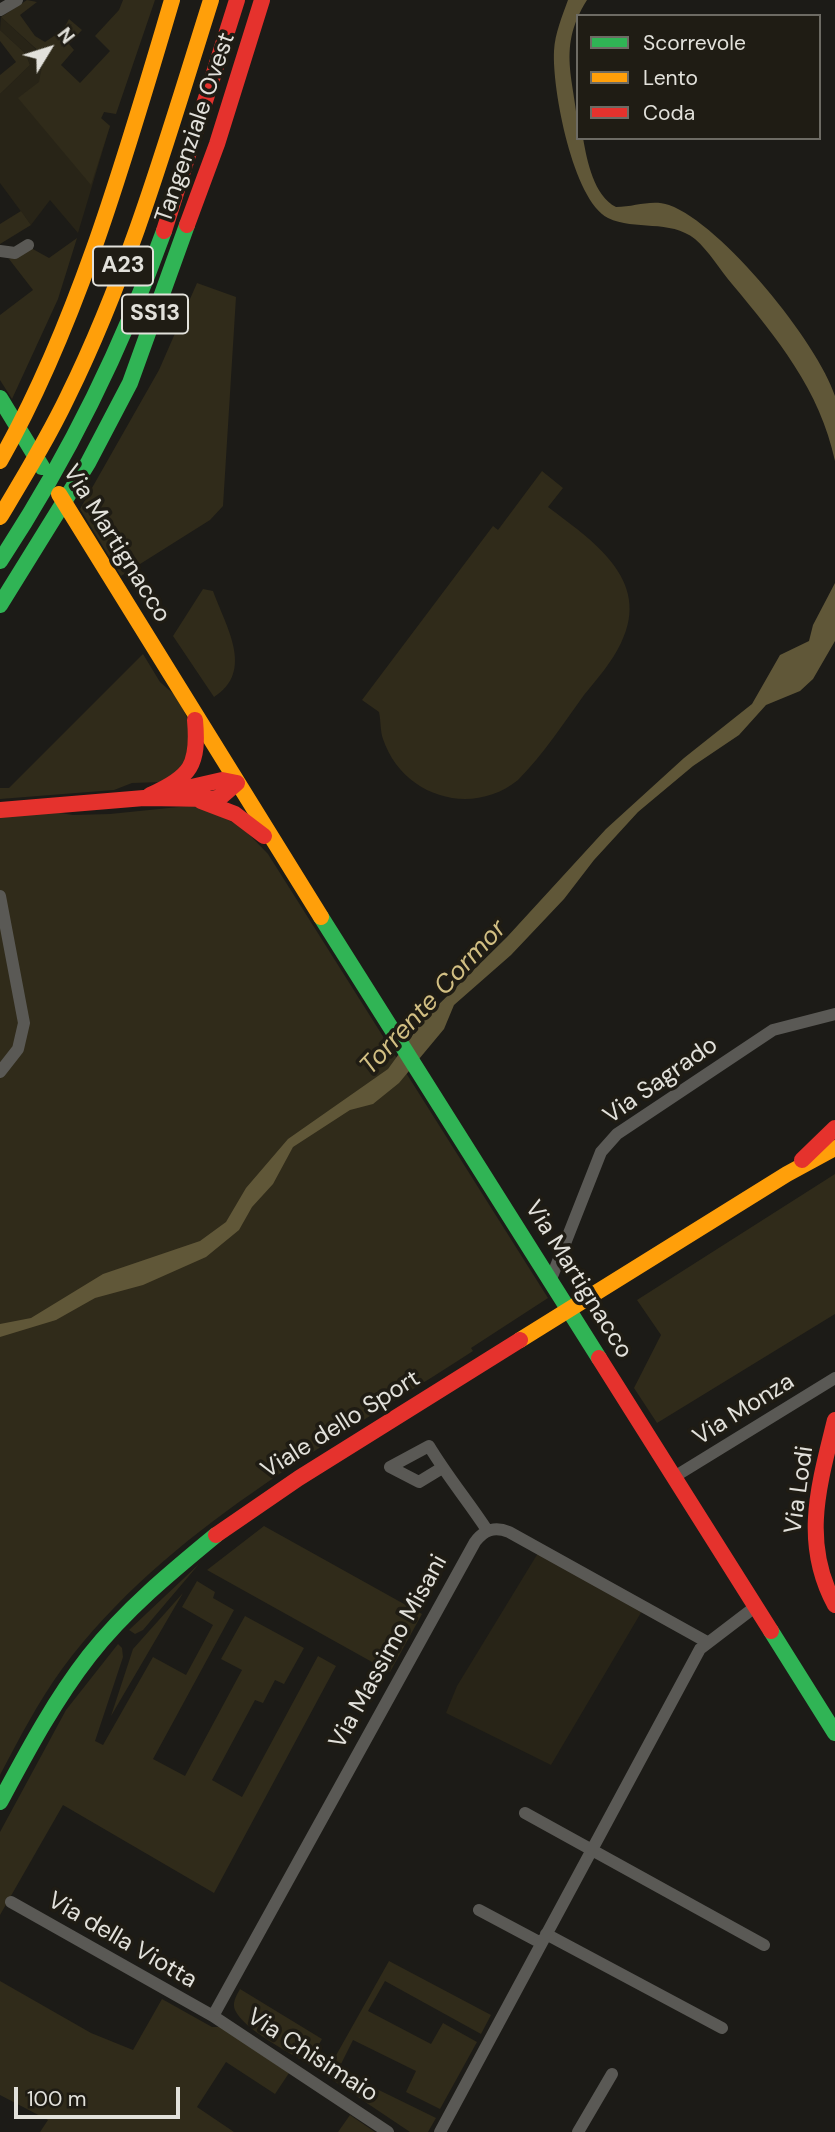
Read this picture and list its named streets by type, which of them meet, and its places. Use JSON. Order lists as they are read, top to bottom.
{
  "streets": {
    "main road": [
      "Tangenziale Ovest",
      "A23",
      "SS13",
      "Via Martignacco",
      "Viale dello Sport",
      "Via Lodi"
    ],
    "street": [
      "Via Sagrado",
      "Via Monza",
      "Via Massimo Misani",
      "Via della Viotta",
      "Via Chisimaio"
    ]
  },
  "crossings": [
    ["Via Martignacco", "Via Sagrado"],
    ["Via Martignacco", "Via Monza"],
    ["Via Massimo Misani", "Via della Viotta"],
    ["Via Massimo Misani", "Via Chisimaio"],
    ["Via della Viotta", "Via Chisimaio"]
  ],
  "water": ["Torrente Cormor"],
  "legend": ["Scorrevole", "Lento", "Coda"],
  "scale_bar": "100 m",
  "north": "top right"
}
